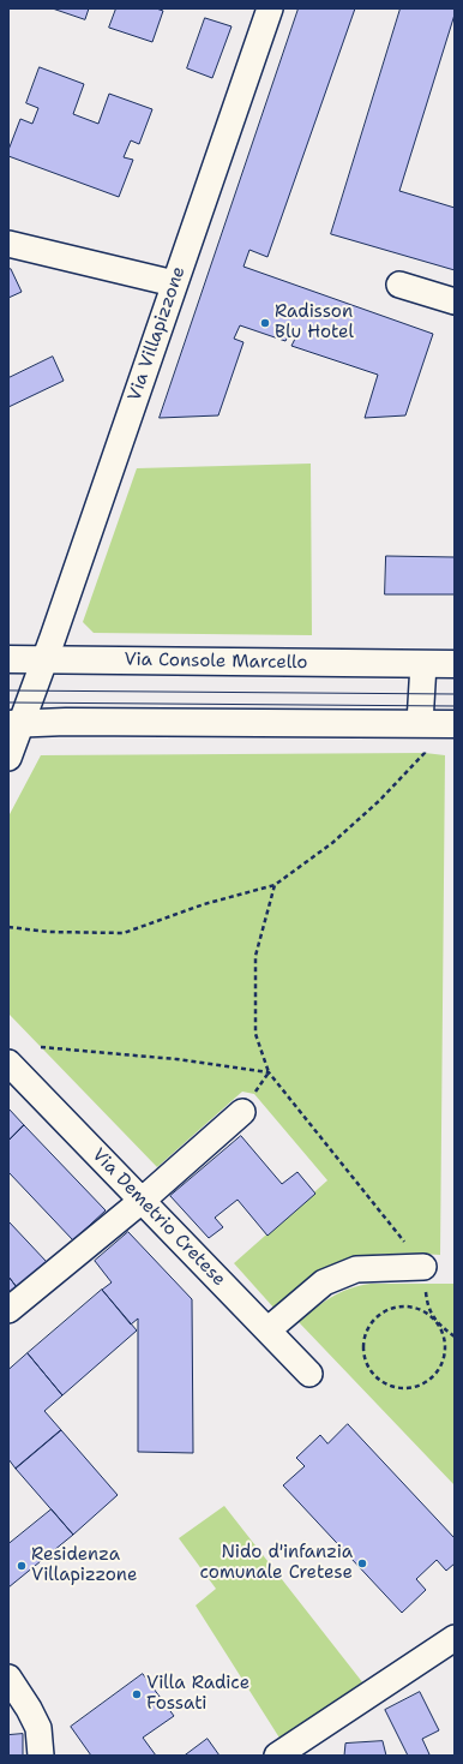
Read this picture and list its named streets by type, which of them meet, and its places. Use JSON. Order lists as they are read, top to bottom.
{
  "streets": {
    "main road": ["Via Console Marcello"],
    "street": ["Via Villapizzone", "Via Demetrio Cretese"]
  },
  "crossings": [
    ["Via Villapizzone", "Via Console Marcello"]
  ],
  "places": [
    "Radisson Blu Hotel",
    "Nido d'infanzia comunale Cretese",
    "Residenza Villapizzone",
    "Villa Radice Fossati"
  ]
}
